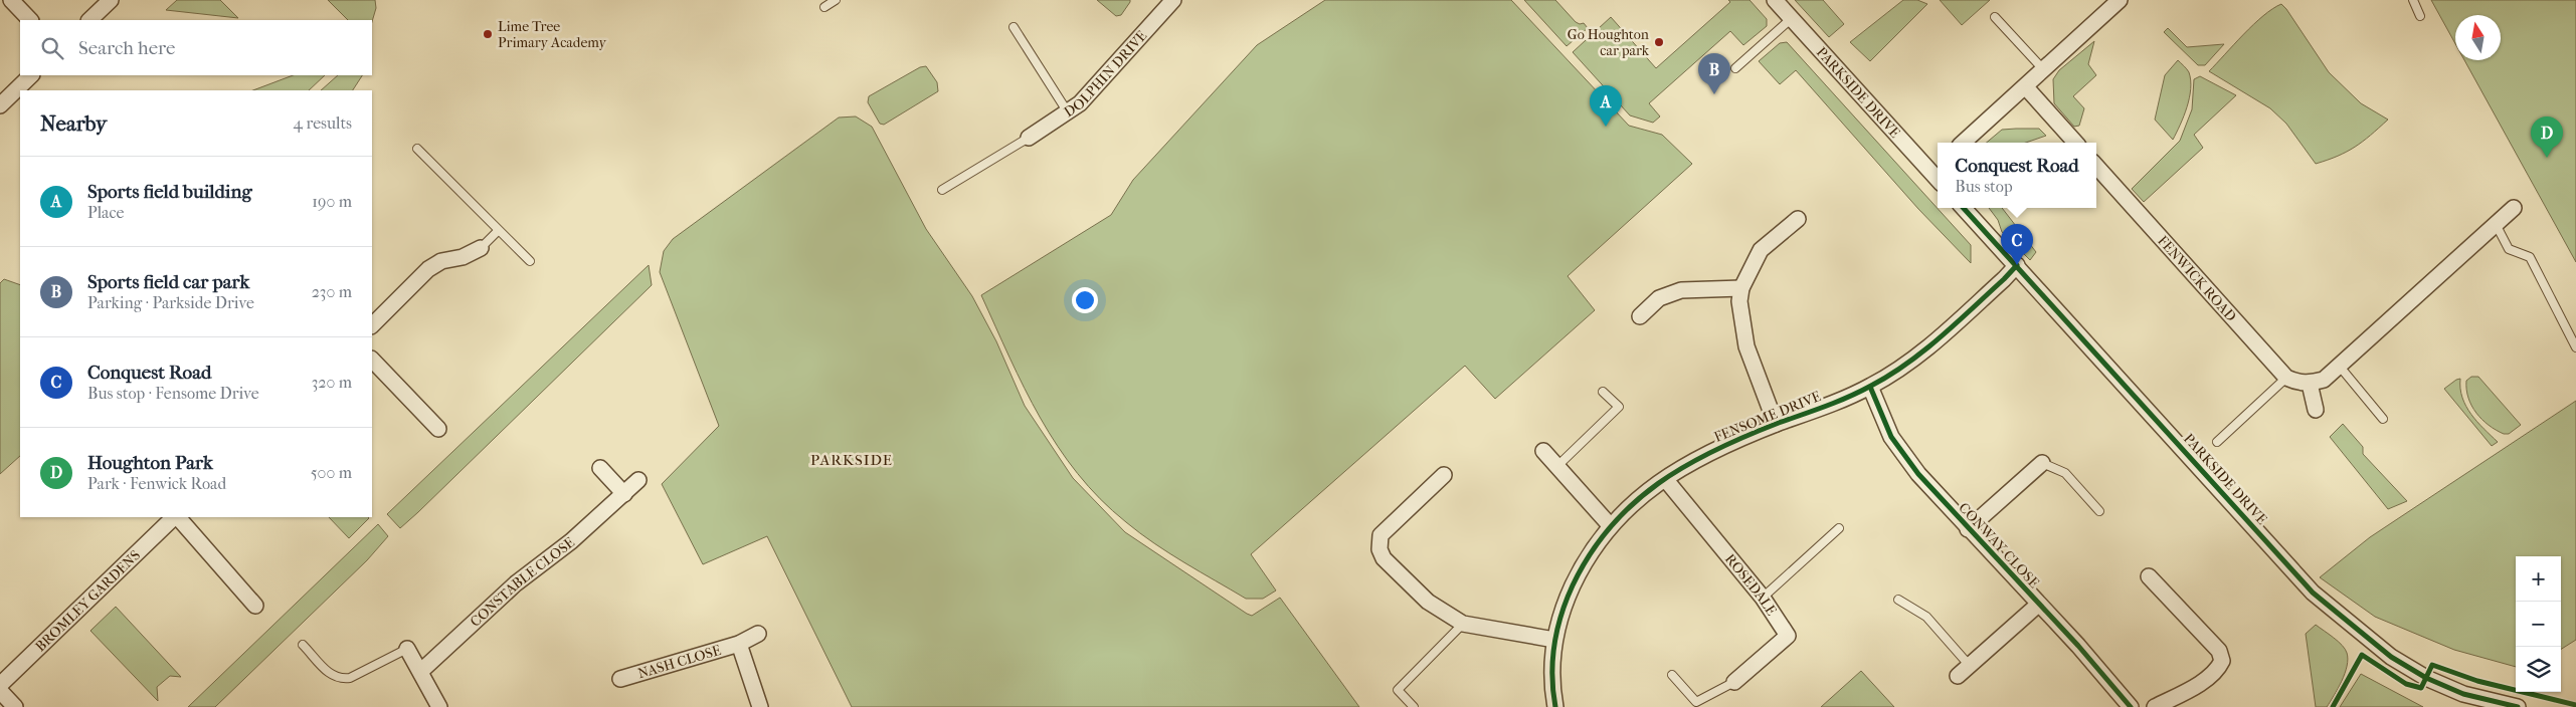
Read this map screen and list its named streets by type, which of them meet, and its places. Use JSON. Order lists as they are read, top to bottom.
{
  "streets": {
    "street": [
      "DOLPHIN DRIVE",
      "PARKSIDE DRIVE",
      "FENWICK ROAD",
      "FENSOME DRIVE",
      "CONWAY CLOSE",
      "CONSTABLE CLOSE",
      "ROSEDALE",
      "BROMLEY GARDENS",
      "NASH CLOSE"
    ]
  },
  "crossings": [
    ["PARKSIDE DRIVE", "FENSOME DRIVE"],
    ["FENSOME DRIVE", "CONWAY CLOSE"],
    ["FENSOME DRIVE", "ROSEDALE"]
  ],
  "districts": ["PARKSIDE"],
  "places": ["Lime Tree Primary Academy", "Go Houghton car park"],
  "north": "top",
  "page": {
    "search": "Search here",
    "pins": [
      "B",
      "A",
      "D",
      "C"
    ],
    "heading": ["Nearby", "4 results"],
    "popup": ["Conquest Road", "Bus stop"],
    "list": [
      {
        "mark": "A",
        "name": "Sports field building",
        "note": "Place",
        "value": "190 m"
      },
      {
        "mark": "B",
        "name": "Sports field car park",
        "note": "Parking · Parkside Drive",
        "value": "230 m"
      },
      {
        "mark": "C",
        "name": "Conquest Road",
        "note": "Bus stop · Fensome Drive",
        "value": "320 m"
      },
      {
        "mark": "D",
        "name": "Houghton Park",
        "note": "Park · Fenwick Road",
        "value": "500 m"
      }
    ],
    "map_buttons": ["+", "−"]
  }
}
